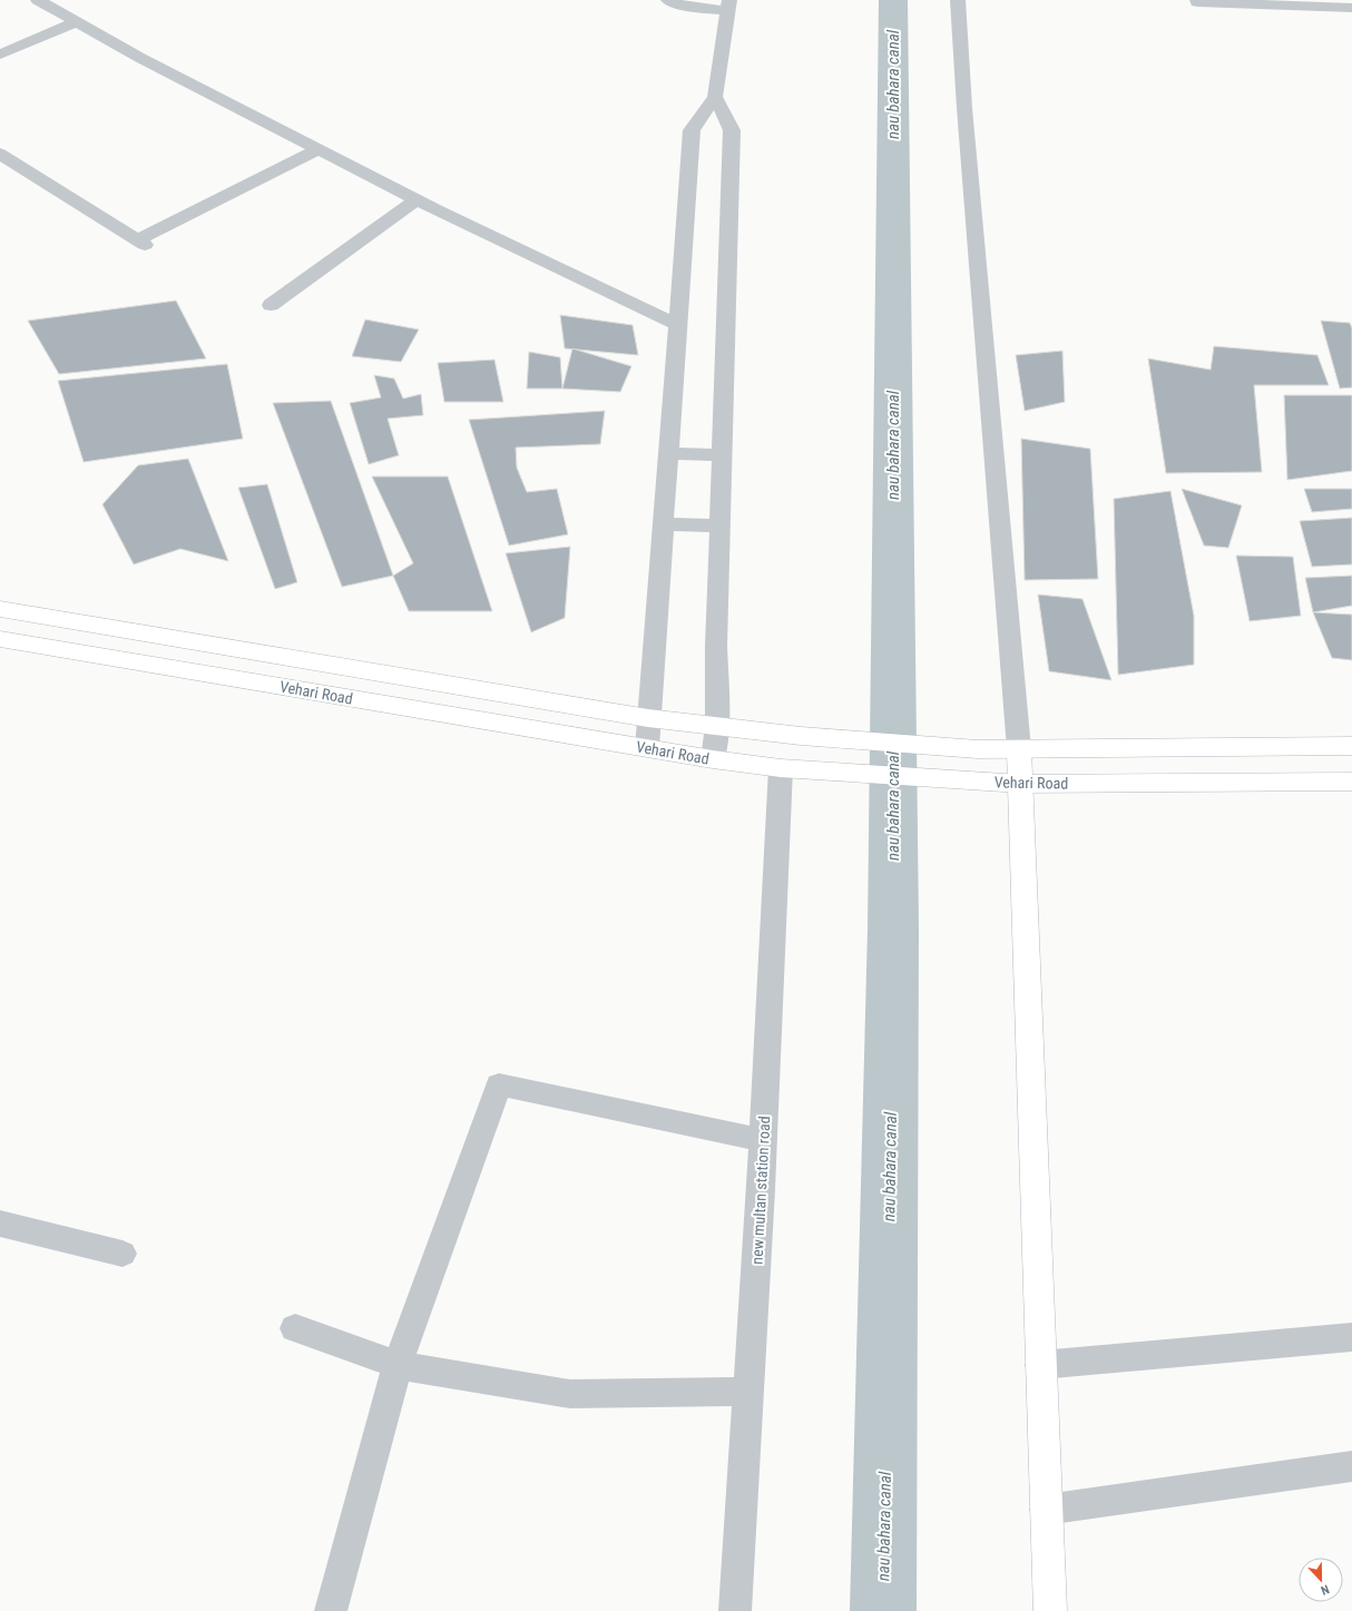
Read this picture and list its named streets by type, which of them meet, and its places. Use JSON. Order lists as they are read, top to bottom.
{
  "streets": {
    "main road": ["Vehari Road"],
    "street": ["new multan station road"]
  },
  "crossings": [
    ["Vehari Road", "new multan station road"]
  ],
  "water": ["nau bahara canal"],
  "north": "bottom"
}
